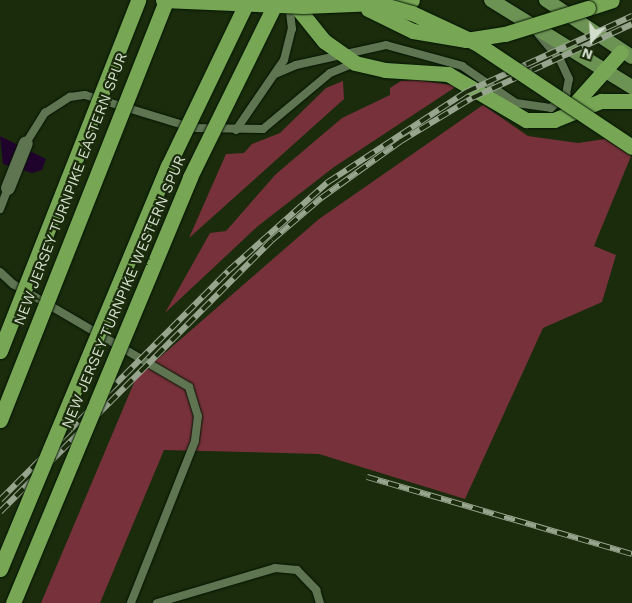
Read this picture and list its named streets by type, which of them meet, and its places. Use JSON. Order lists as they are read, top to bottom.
{
  "streets": {
    "highway": ["NEW JERSEY TURNPIKE EASTERN SPUR", "NEW JERSEY TURNPIKE WESTERN SPUR"]
  },
  "north": "bottom"
}
